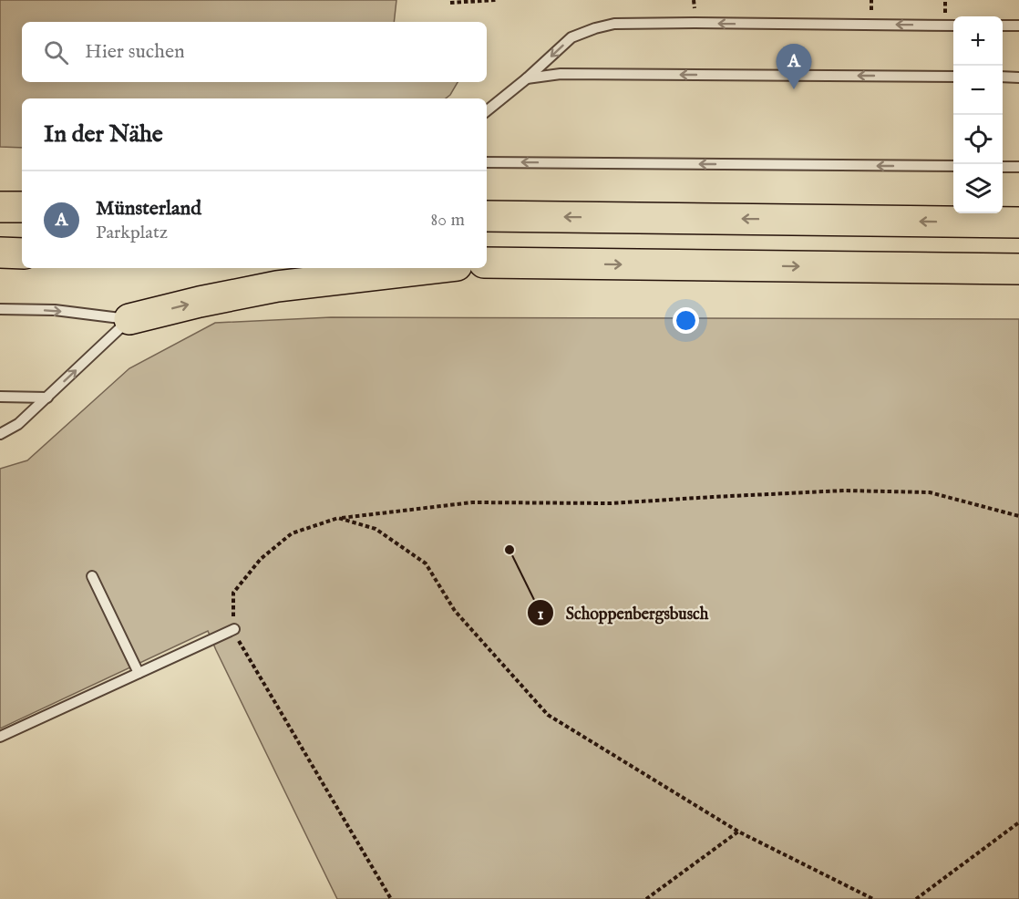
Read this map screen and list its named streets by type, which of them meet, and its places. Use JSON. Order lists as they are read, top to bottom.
{
  "places": ["Schoppenbergsbusch"],
  "page": {
    "map_buttons": ["+", "−"],
    "search": "Hier suchen",
    "pins": "A",
    "heading": "In der Nähe",
    "list": [
      {
        "mark": "A",
        "name": "Münsterland",
        "note": "Parkplatz",
        "value": "80 m"
      }
    ]
  }
}
